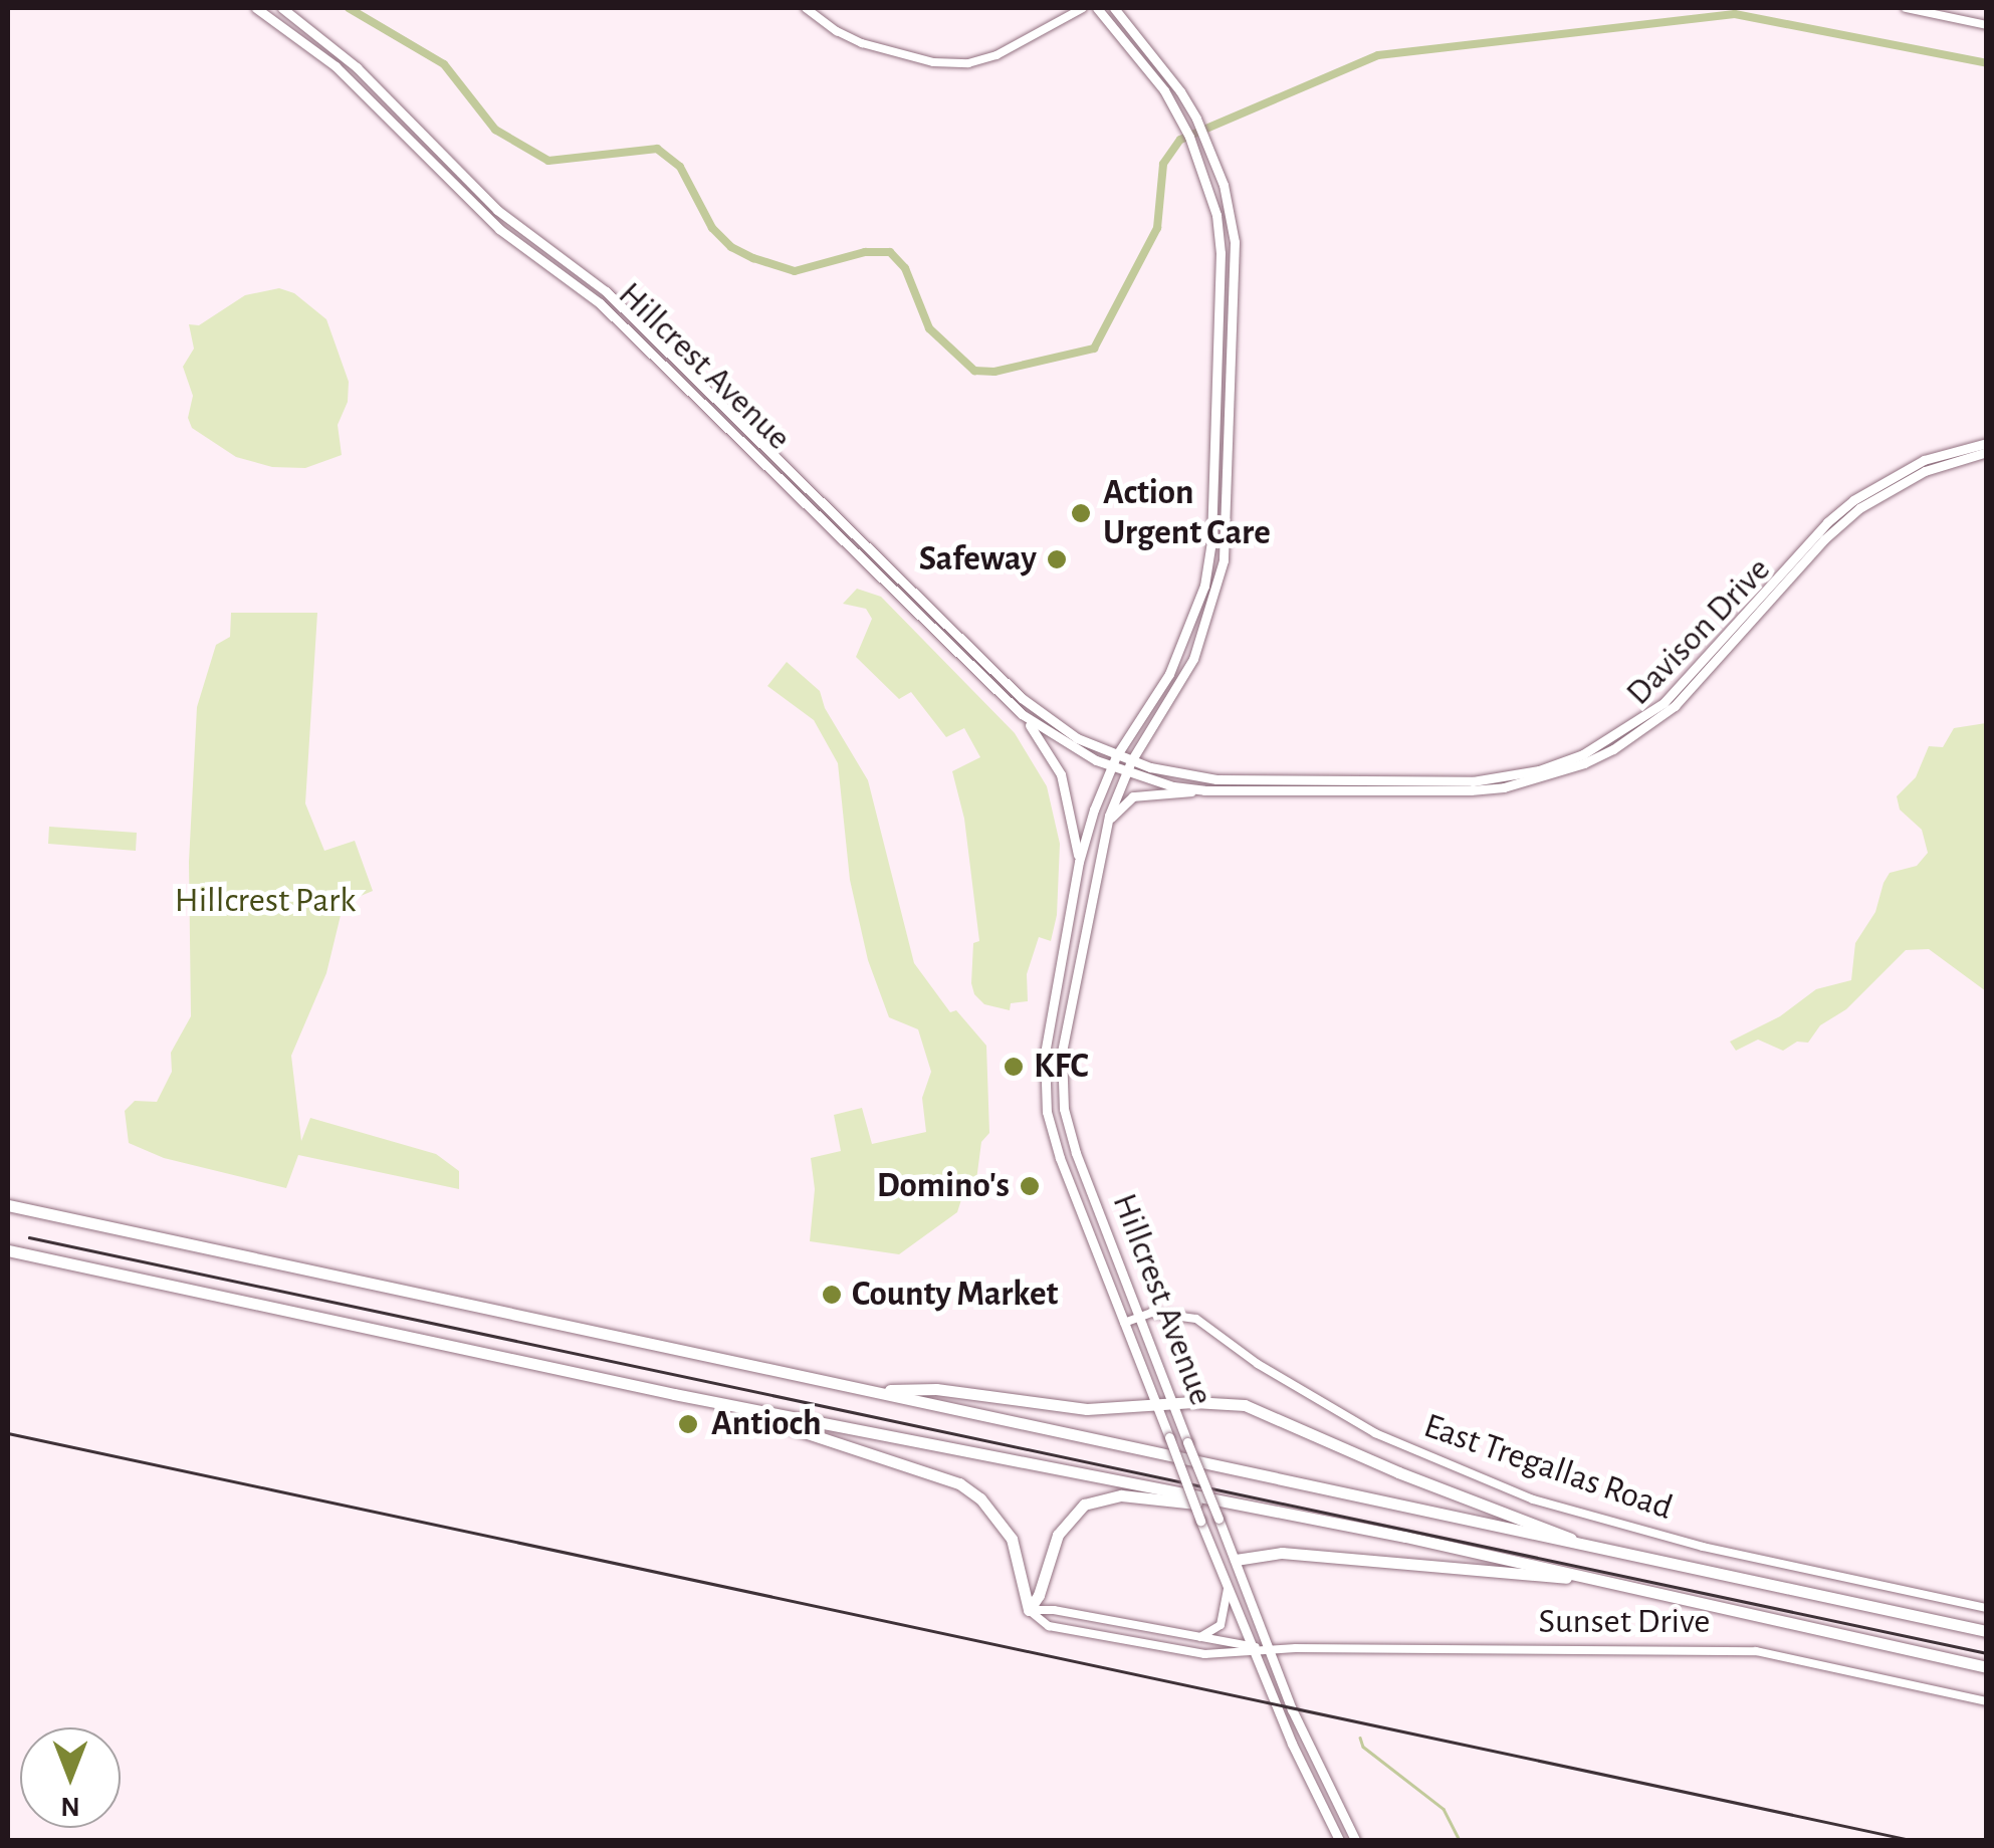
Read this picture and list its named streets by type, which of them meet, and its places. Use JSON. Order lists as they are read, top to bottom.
{
  "streets": {
    "main road": ["Hillcrest Avenue", "Davison Drive"],
    "street": ["East Tregallas Road", "Sunset Drive"]
  },
  "crossings": [
    ["Hillcrest Avenue", "Davison Drive"],
    ["Hillcrest Avenue", "East Tregallas Road"],
    ["Hillcrest Avenue", "Sunset Drive"]
  ],
  "parks": ["Hillcrest Park"],
  "places": [
    "Action Urgent Care",
    "Safeway",
    "KFC",
    "Domino's",
    "County Market",
    "Antioch"
  ],
  "north": "bottom"
}
